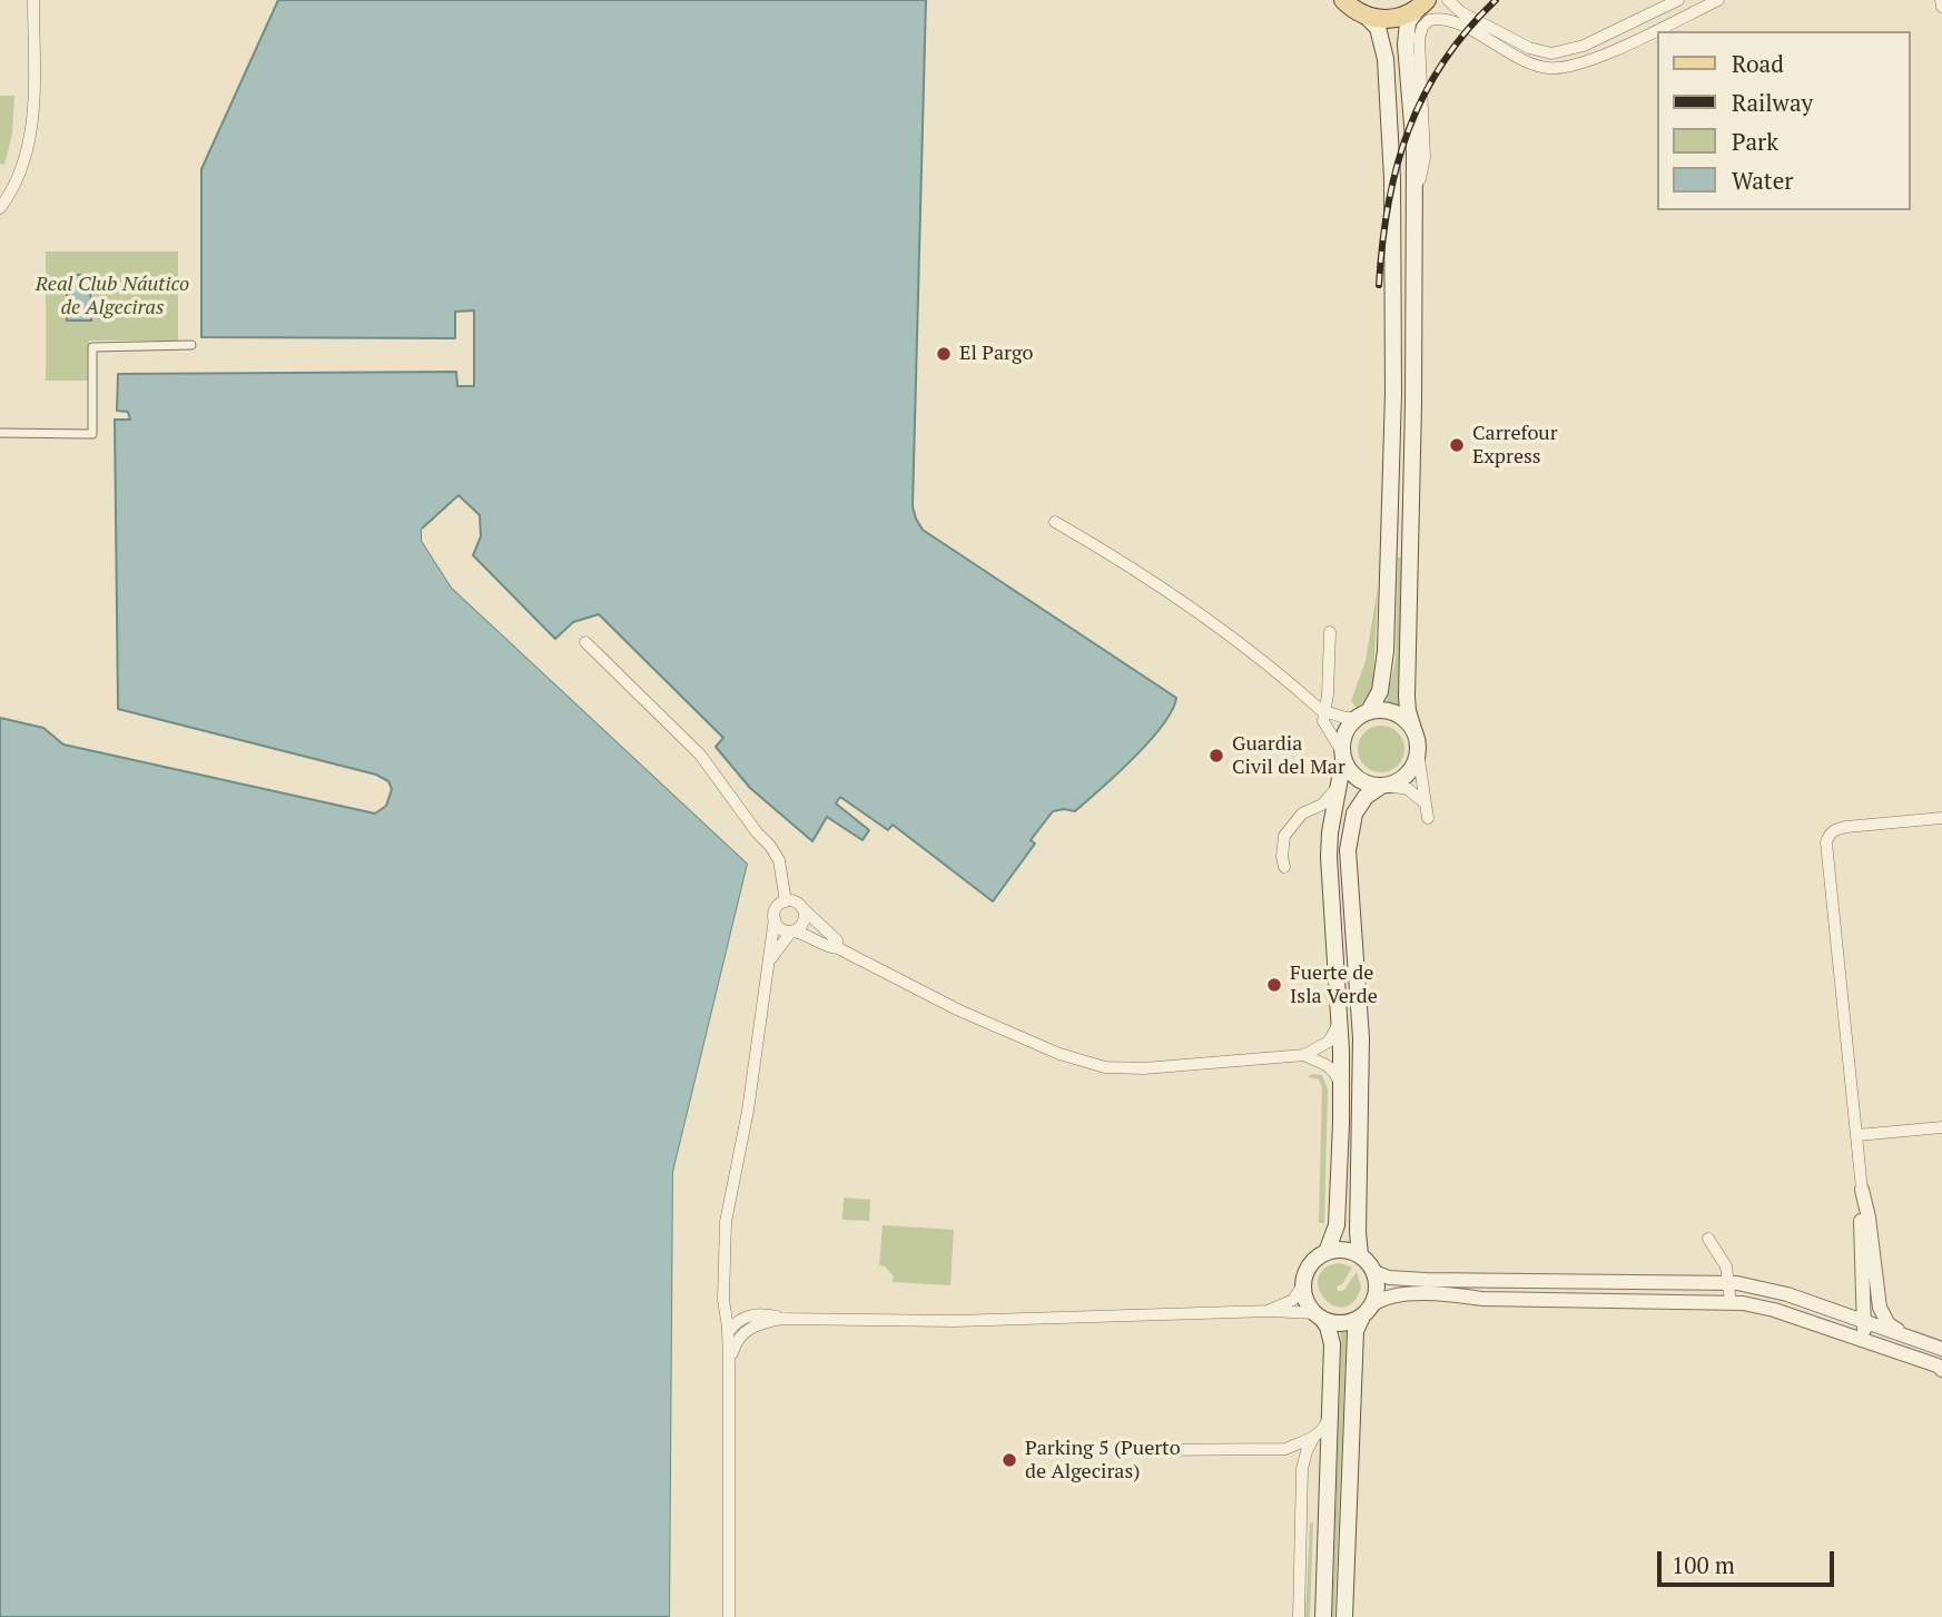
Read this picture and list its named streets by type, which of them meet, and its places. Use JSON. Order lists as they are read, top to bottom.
{
  "parks": ["Real Club Náutico de Algeciras"],
  "places": [
    "El Pargo",
    "Carrefour Express",
    "Guardia Civil del Mar",
    "Fuerte de Isla Verde",
    "Parking 5 (Puerto de Algeciras)"
  ],
  "legend": [
    "Road",
    "Railway",
    "Park",
    "Water"
  ],
  "scale_bar": "100 m"
}
